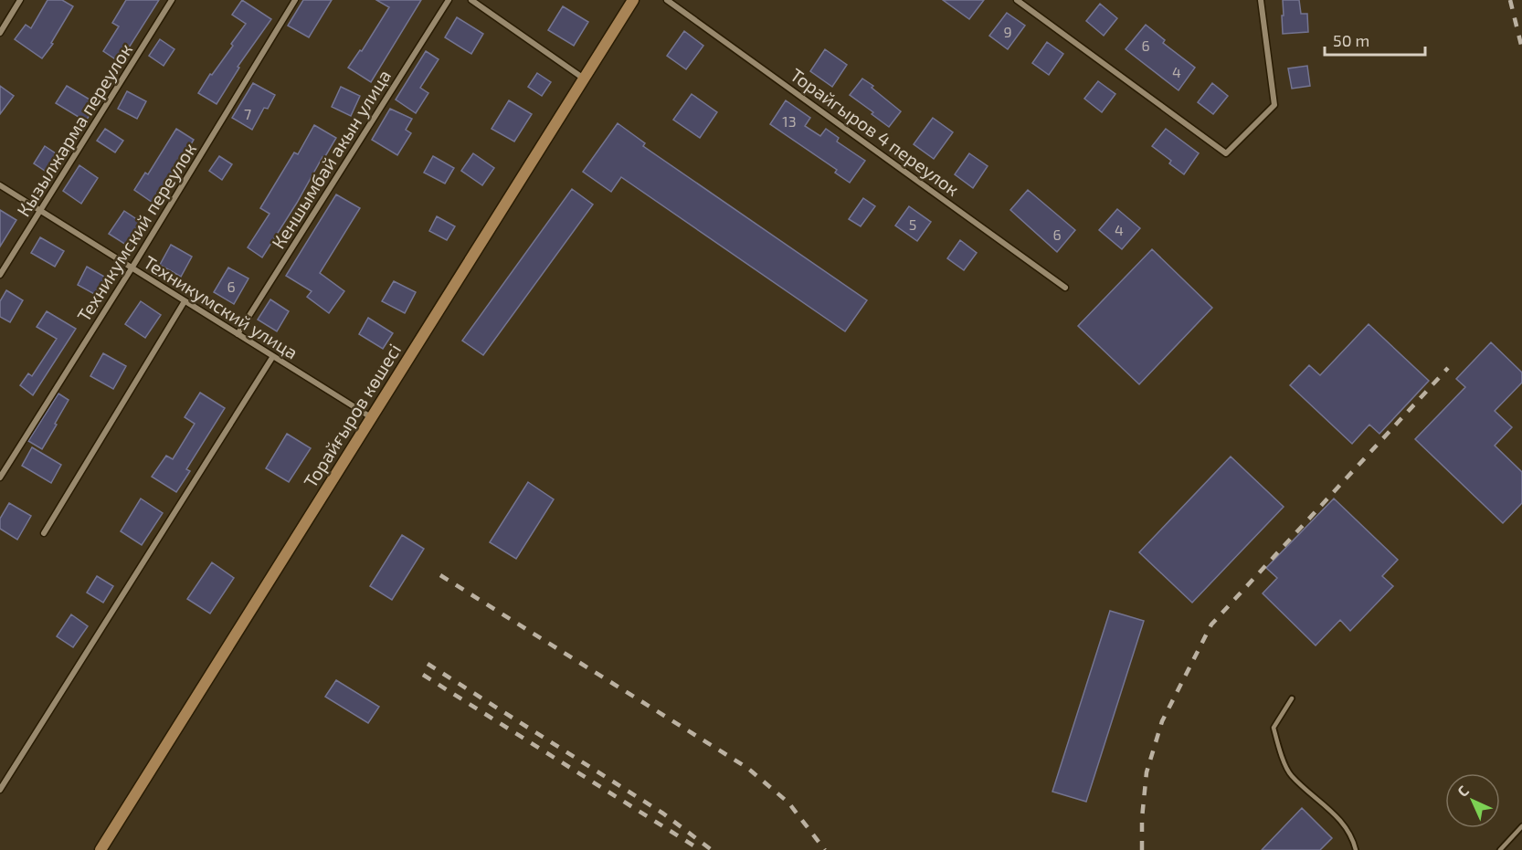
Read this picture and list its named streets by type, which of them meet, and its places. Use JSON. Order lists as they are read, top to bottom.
{
  "streets": {
    "street": [
      "Кызылжарма переулок",
      "Торайгыров 4 переулок",
      "Кеншымбай акын улица",
      "Техникумский переулок",
      "Техникумский улица",
      "Торайғыров көшесі"
    ]
  },
  "crossings": [
    ["Кызылжарма переулок", "Техникумский улица"],
    ["Кеншымбай акын улица", "Техникумский улица"],
    ["Техникумский переулок", "Техникумский улица"],
    ["Техникумский улица", "Торайғыров көшесі"]
  ],
  "house_numbers": [
    "9",
    "6",
    "4",
    "7",
    "13",
    "5",
    "4",
    "6",
    "6"
  ],
  "scale_bar": "50 m",
  "north": "top left"
}
